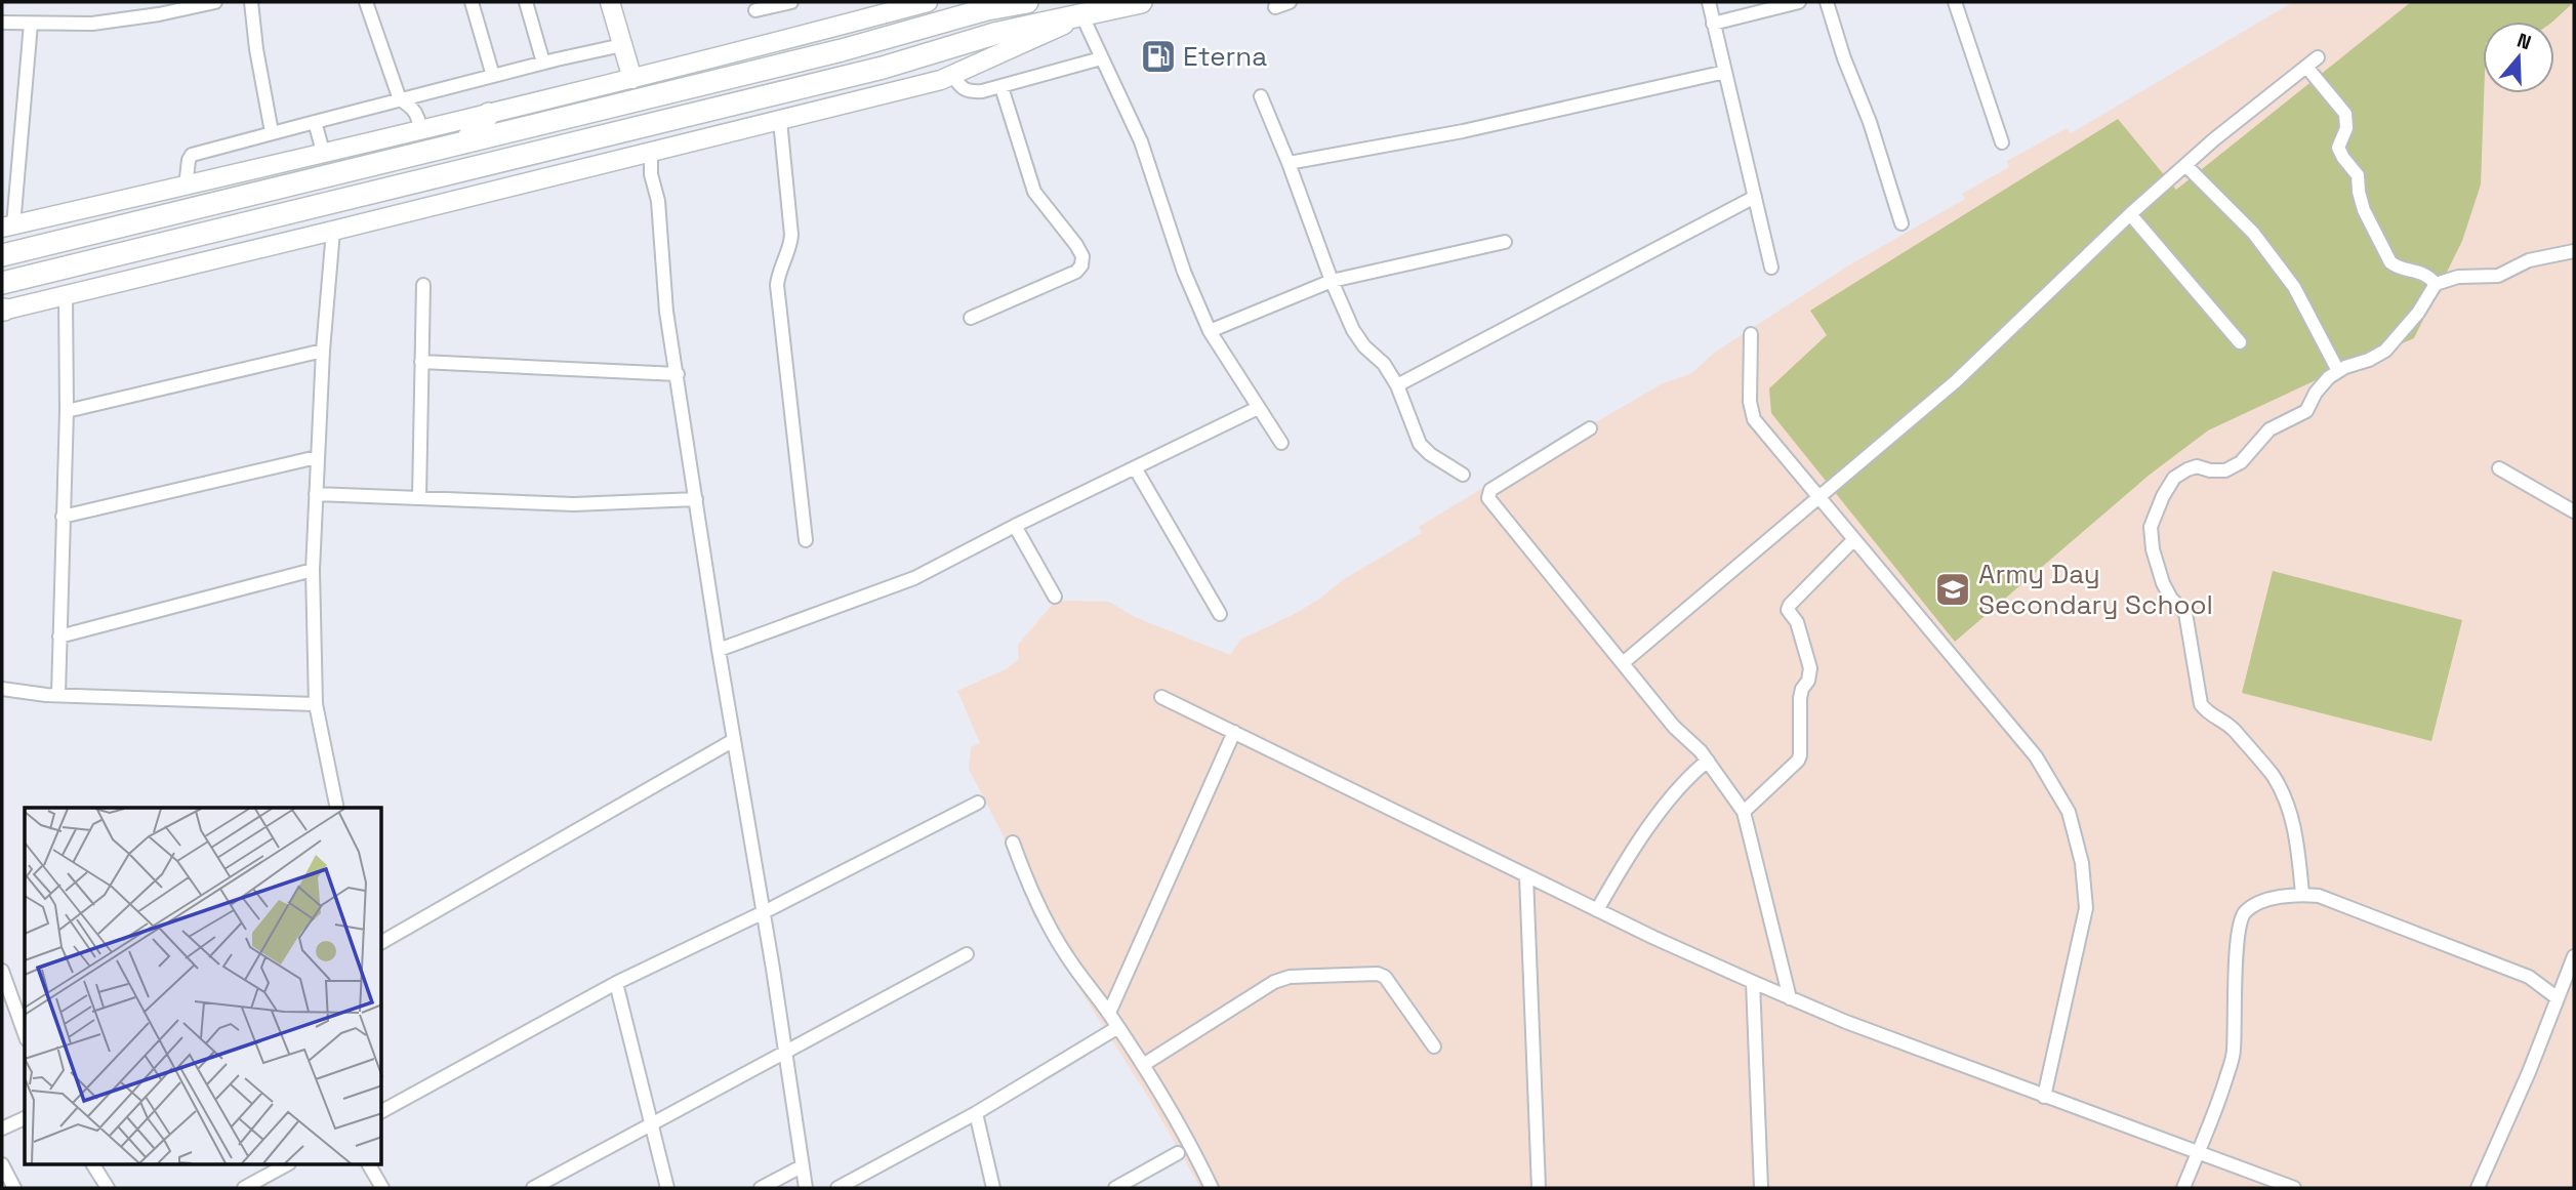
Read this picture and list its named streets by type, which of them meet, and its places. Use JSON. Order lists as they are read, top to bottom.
{
  "places": {
    "fuel station": ["Eterna"],
    "school or university": ["Army Day Secondary School"]
  },
  "north": "top"
}
